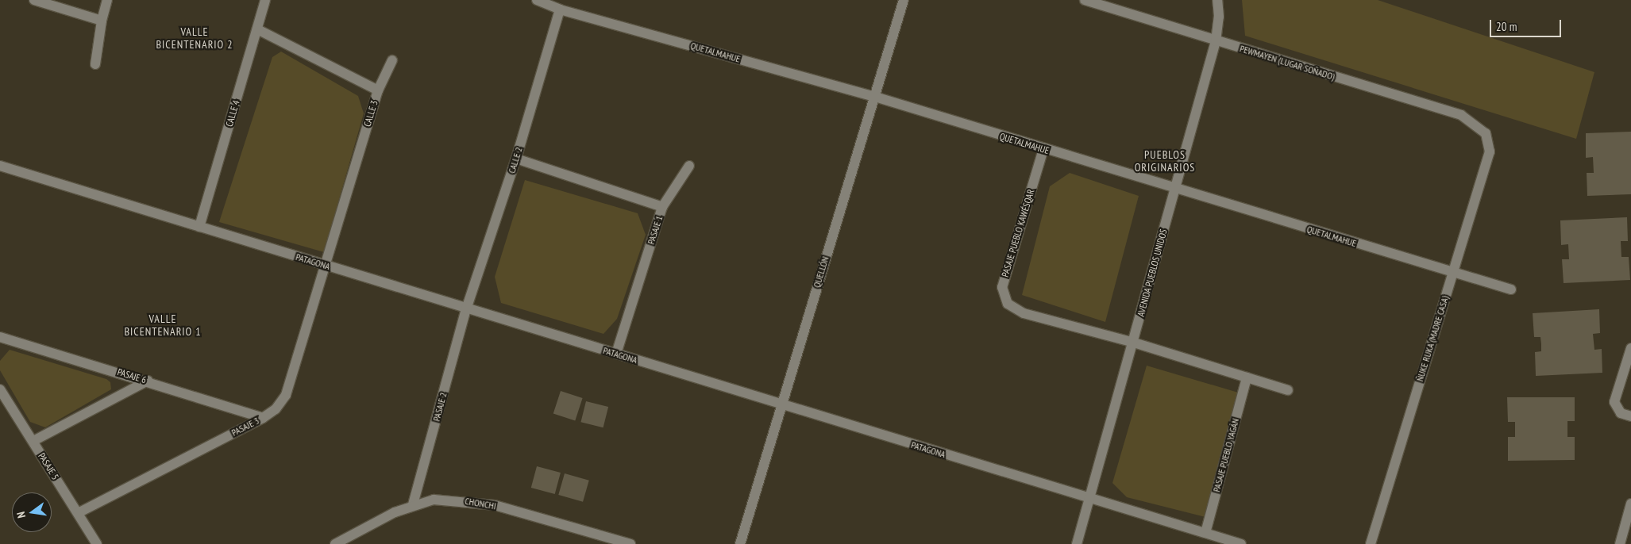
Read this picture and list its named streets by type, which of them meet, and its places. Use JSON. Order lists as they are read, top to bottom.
{
  "streets": {
    "street": [
      "QUETALMAHUE",
      "PEWMAYEN (LUGAR SOÑADO)",
      "CALLE 4",
      "CALLE 3",
      "CALLE 2",
      "PASAJE 1",
      "PASAJE PUEBLO KAWÉSQAR",
      "PATAGONA",
      "QUELLÓN",
      "AVENIDA PUEBLOS UNIDOS",
      "ÑUKE RUKA (MADRE CASA)",
      "PASAJE 6",
      "PASAJE 2",
      "PASAJE 3",
      "PASAJE PUEBLO YAGÁN",
      "PASAJE 5",
      "CHONCHI"
    ]
  },
  "crossings": [
    ["QUETALMAHUE", "CALLE 2"],
    ["QUETALMAHUE", "PASAJE PUEBLO KAWÉSQAR"],
    ["QUETALMAHUE", "QUELLÓN"],
    ["QUETALMAHUE", "AVENIDA PUEBLOS UNIDOS"],
    ["QUETALMAHUE", "ÑUKE RUKA (MADRE CASA)"],
    ["PEWMAYEN (LUGAR SOÑADO)", "AVENIDA PUEBLOS UNIDOS"],
    ["PEWMAYEN (LUGAR SOÑADO)", "ÑUKE RUKA (MADRE CASA)"],
    ["CALLE 4", "CALLE 3"],
    ["CALLE 4", "PATAGONA"],
    ["CALLE 3", "PATAGONA"],
    ["CALLE 3", "PASAJE 3"],
    ["CALLE 2", "PASAJE 1"],
    ["CALLE 2", "PATAGONA"],
    ["CALLE 2", "PASAJE 2"],
    ["PASAJE 1", "PATAGONA"],
    ["PASAJE PUEBLO KAWÉSQAR", "AVENIDA PUEBLOS UNIDOS"],
    ["PATAGONA", "QUELLÓN"],
    ["PATAGONA", "AVENIDA PUEBLOS UNIDOS"],
    ["PATAGONA", "PASAJE 2"],
    ["PATAGONA", "PASAJE 3"],
    ["PATAGONA", "PASAJE PUEBLO YAGÁN"],
    ["PASAJE 6", "PASAJE 3"],
    ["PASAJE 2", "CHONCHI"],
    ["PASAJE 3", "PASAJE 5"]
  ],
  "districts": ["VALLE BICENTENARIO 2", "PUEBLOS ORIGINARIOS", "VALLE BICENTENARIO 1"],
  "scale_bar": "20 m",
  "north": "left"
}
